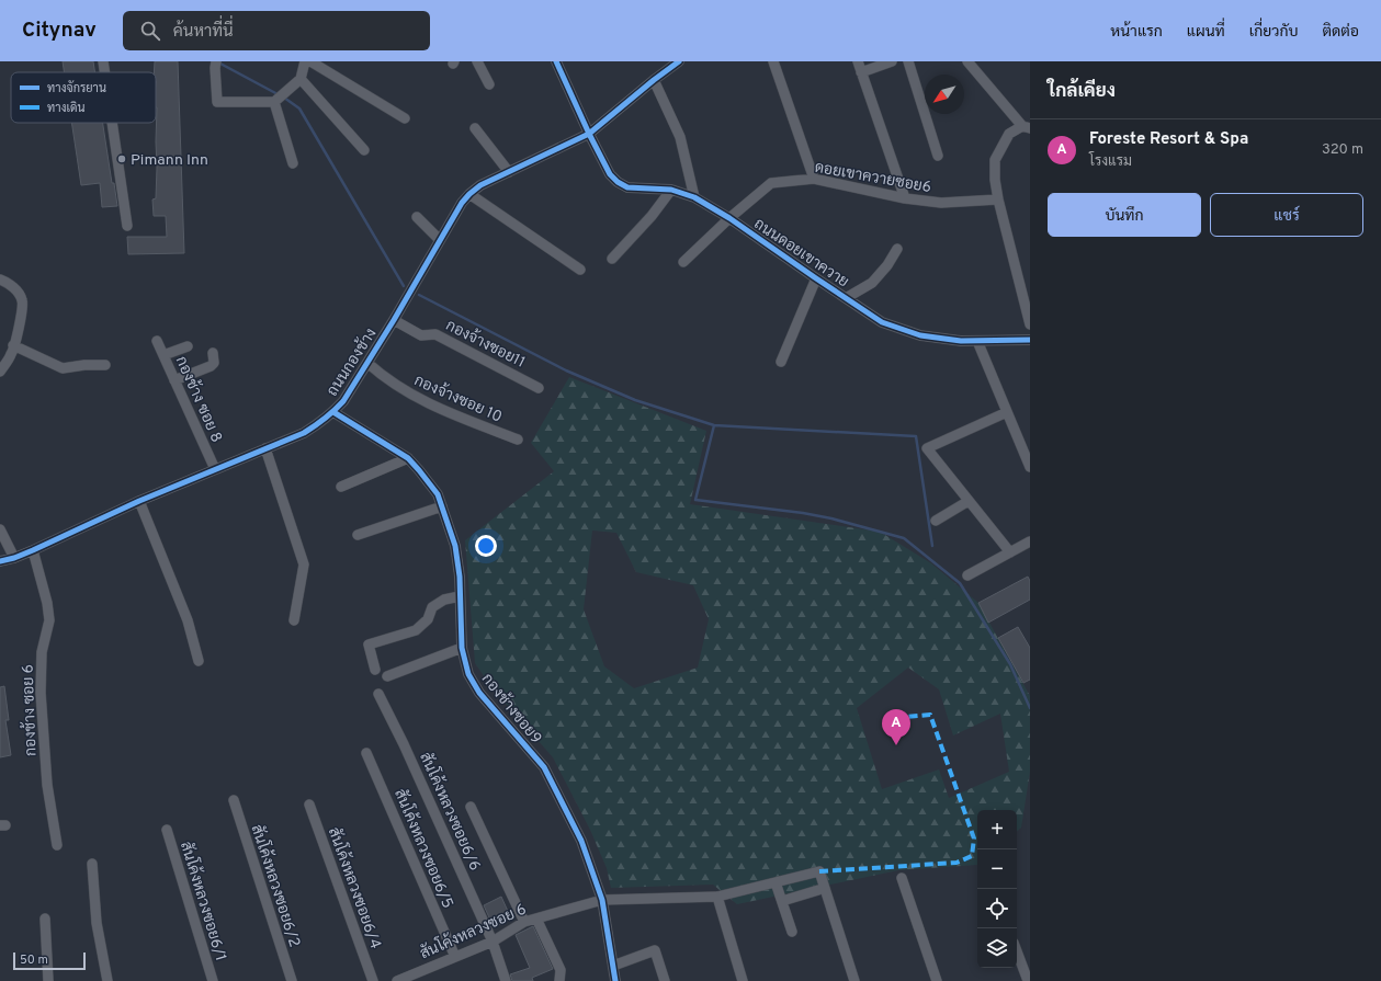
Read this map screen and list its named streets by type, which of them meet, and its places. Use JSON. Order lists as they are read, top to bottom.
{
  "streets": {
    "street": [
      "ดอยเขาควายซอย6",
      "ถนนดอยเขาควาย",
      "กองจ้างซอย11",
      "ถนนกองช้าง",
      "กองจ้างซอย 10",
      "กองช้าง ซอย 8",
      "กองช้างซอย9",
      "กองช้าง ซอย 6",
      "สันโค้งหลวงซอย6/6",
      "สันโค้งหลวงซอย6/5",
      "สันโค้งหลวงซอย6/2",
      "สันโค้งหลวงซอย6/4",
      "สันโค้งหลวงซอย6/1",
      "สันโค้งหลวงซอย 6"
    ]
  },
  "crossings": [
    ["ดอยเขาควายซอย6", "ถนนดอยเขาควาย"],
    ["ถนนดอยเขาควาย", "ถนนกองช้าง"],
    ["กองจ้างซอย11", "ถนนกองช้าง"],
    ["ถนนกองช้าง", "กองจ้างซอย 10"],
    ["ถนนกองช้าง", "กองช้าง ซอย 8"],
    ["ถนนกองช้าง", "กองช้างซอย9"],
    ["ถนนกองช้าง", "กองช้าง ซอย 6"],
    ["กองช้างซอย9", "สันโค้งหลวงซอย 6"],
    ["สันโค้งหลวงซอย6/6", "สันโค้งหลวงซอย 6"],
    ["สันโค้งหลวงซอย6/5", "สันโค้งหลวงซอย 6"]
  ],
  "places": ["Pimann Inn"],
  "legend": ["ทางจักรยาน", "ทางเดิน"],
  "scale_bar": "50 m",
  "north": "bottom left",
  "page": {
    "header": "Citynav",
    "search": "ค้นหาที่นี่",
    "nav": [
      "หน้าแรก",
      "แผนที่",
      "เกี่ยวกับ",
      "ติดต่อ"
    ],
    "heading": "ใกล้เคียง",
    "list": [
      {
        "mark": "A",
        "name": "Foreste Resort & Spa",
        "note": "โรงแรม",
        "value": "320 m"
      }
    ],
    "buttons": ["บันทึก", "แชร์"],
    "pins": "A",
    "map_buttons": ["+", "−"],
    "scale": "50 m"
  }
}
